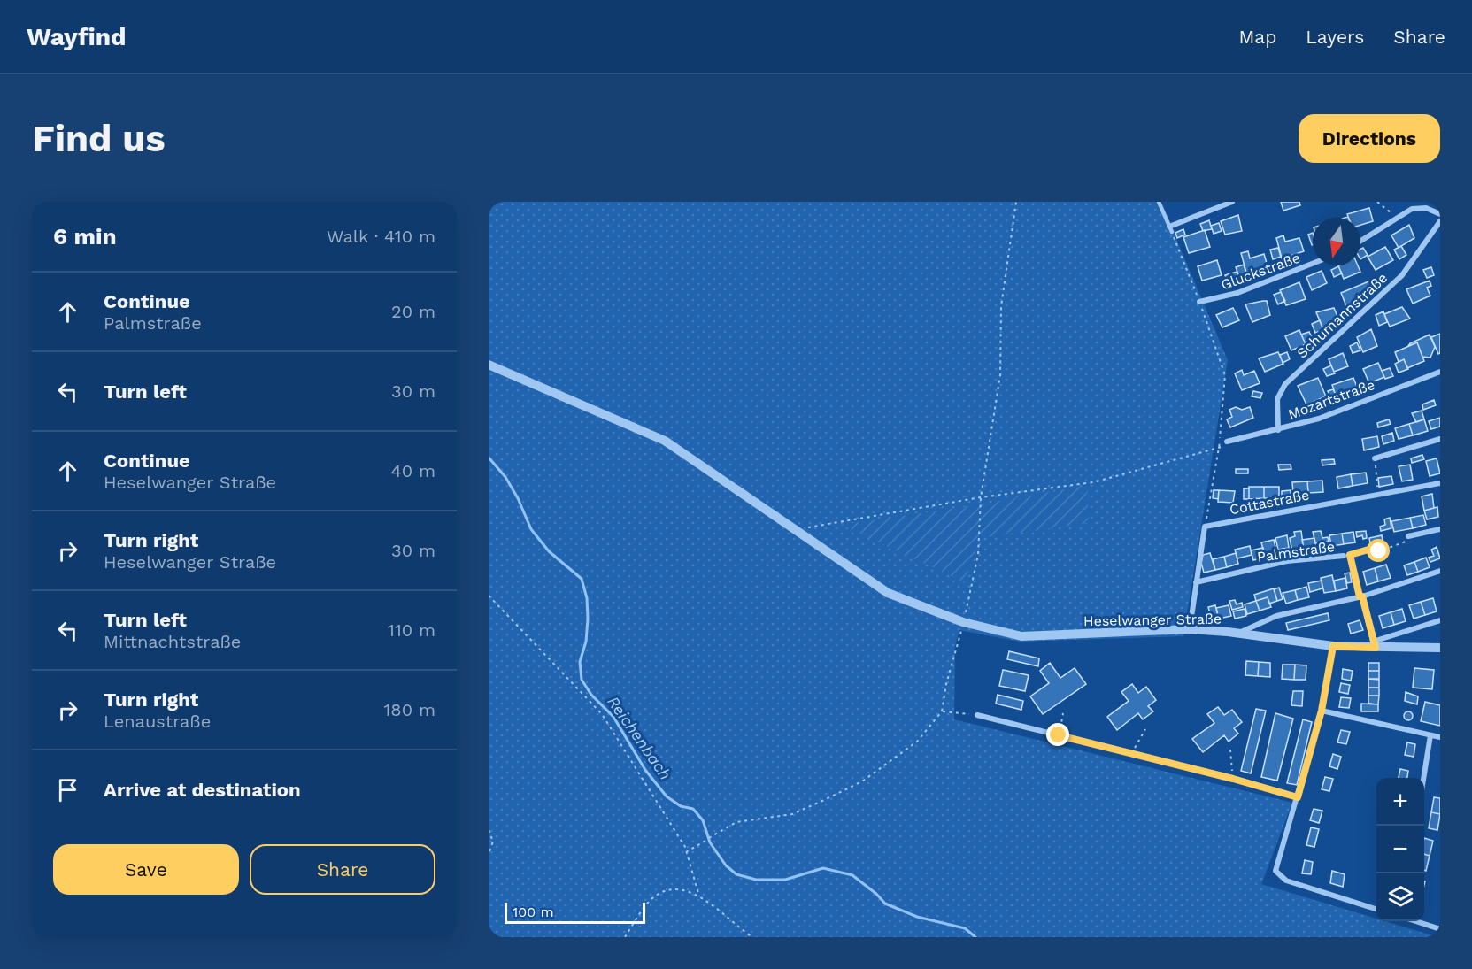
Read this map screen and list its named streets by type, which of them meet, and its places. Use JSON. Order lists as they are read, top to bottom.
{
  "streets": {
    "street": [
      "Gluckstraße",
      "Schumannstraße",
      "Mozartstraße",
      "Cottastraße",
      "Palmstraße",
      "Heselwanger Straße"
    ]
  },
  "crossings": [
    ["Schumannstraße", "Mozartstraße"]
  ],
  "water": ["Reichenbach"],
  "scale_bar": "100 m",
  "north": "bottom",
  "page": {
    "header": "Wayfind",
    "nav": ["Map", "Layers", "Share"],
    "buttons": [
      "Directions",
      ["Save", "Share"]
    ],
    "title": "Find us",
    "heading": ["6 min", "Walk · 410 m"],
    "list": [
      ["Continue", "Palmstraße", "20 m"],
      ["Turn left", "30 m"],
      ["Continue", "Heselwanger Straße", "40 m"],
      ["Turn right", "Heselwanger Straße", "30 m"],
      ["Turn left", "Mittnachtstraße", "110 m"],
      ["Turn right", "Lenaustraße", "180 m"],
      "Arrive at destination"
    ],
    "map_buttons": ["+", "−"],
    "scale": "100 m"
  }
}
